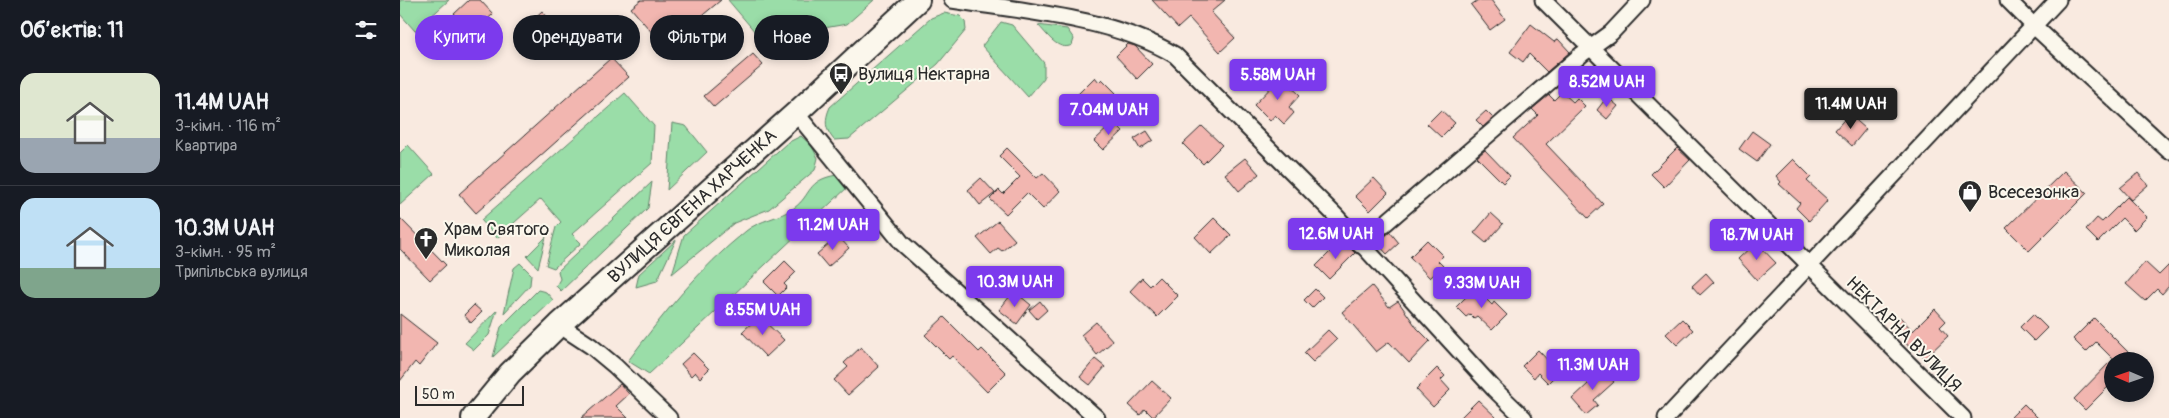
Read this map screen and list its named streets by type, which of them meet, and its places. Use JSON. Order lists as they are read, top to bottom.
{
  "streets": {
    "main road": ["ВУЛИЦЯ ЄВГЕНА ХАРЧЕНКА"],
    "street": ["НЕКТАРНА ВУЛИЦЯ"]
  },
  "places": {
    "bus stop": ["Вулиця Нектарна"],
    "shop": ["Всесезонка"],
    "church": ["Храм Святого Миколая"]
  },
  "scale_bar": "50 m",
  "north": "left",
  "page": {
    "heading": "Об’єктів: 11",
    "chip": [
      "Купити",
      "Орендувати",
      "Фільтри",
      "Нове"
    ],
    "price": [
      "5.58M UAH",
      "8.52M UAH",
      "11.4M UAH",
      "7.04M UAH",
      "11.2M UAH",
      "12.6M UAH",
      "18.7M UAH",
      "10.3M UAH",
      "9.33M UAH",
      "8.55M UAH",
      "11.3M UAH"
    ],
    "list": [
      {
        "name": "11.4M UAH",
        "note": "3-кімн. · 116 m² · Квартира"
      },
      {
        "name": "10.3M UAH",
        "note": "3-кімн. · 95 m² · Трипільська вулиця"
      }
    ],
    "scale": "50 m"
  }
}
